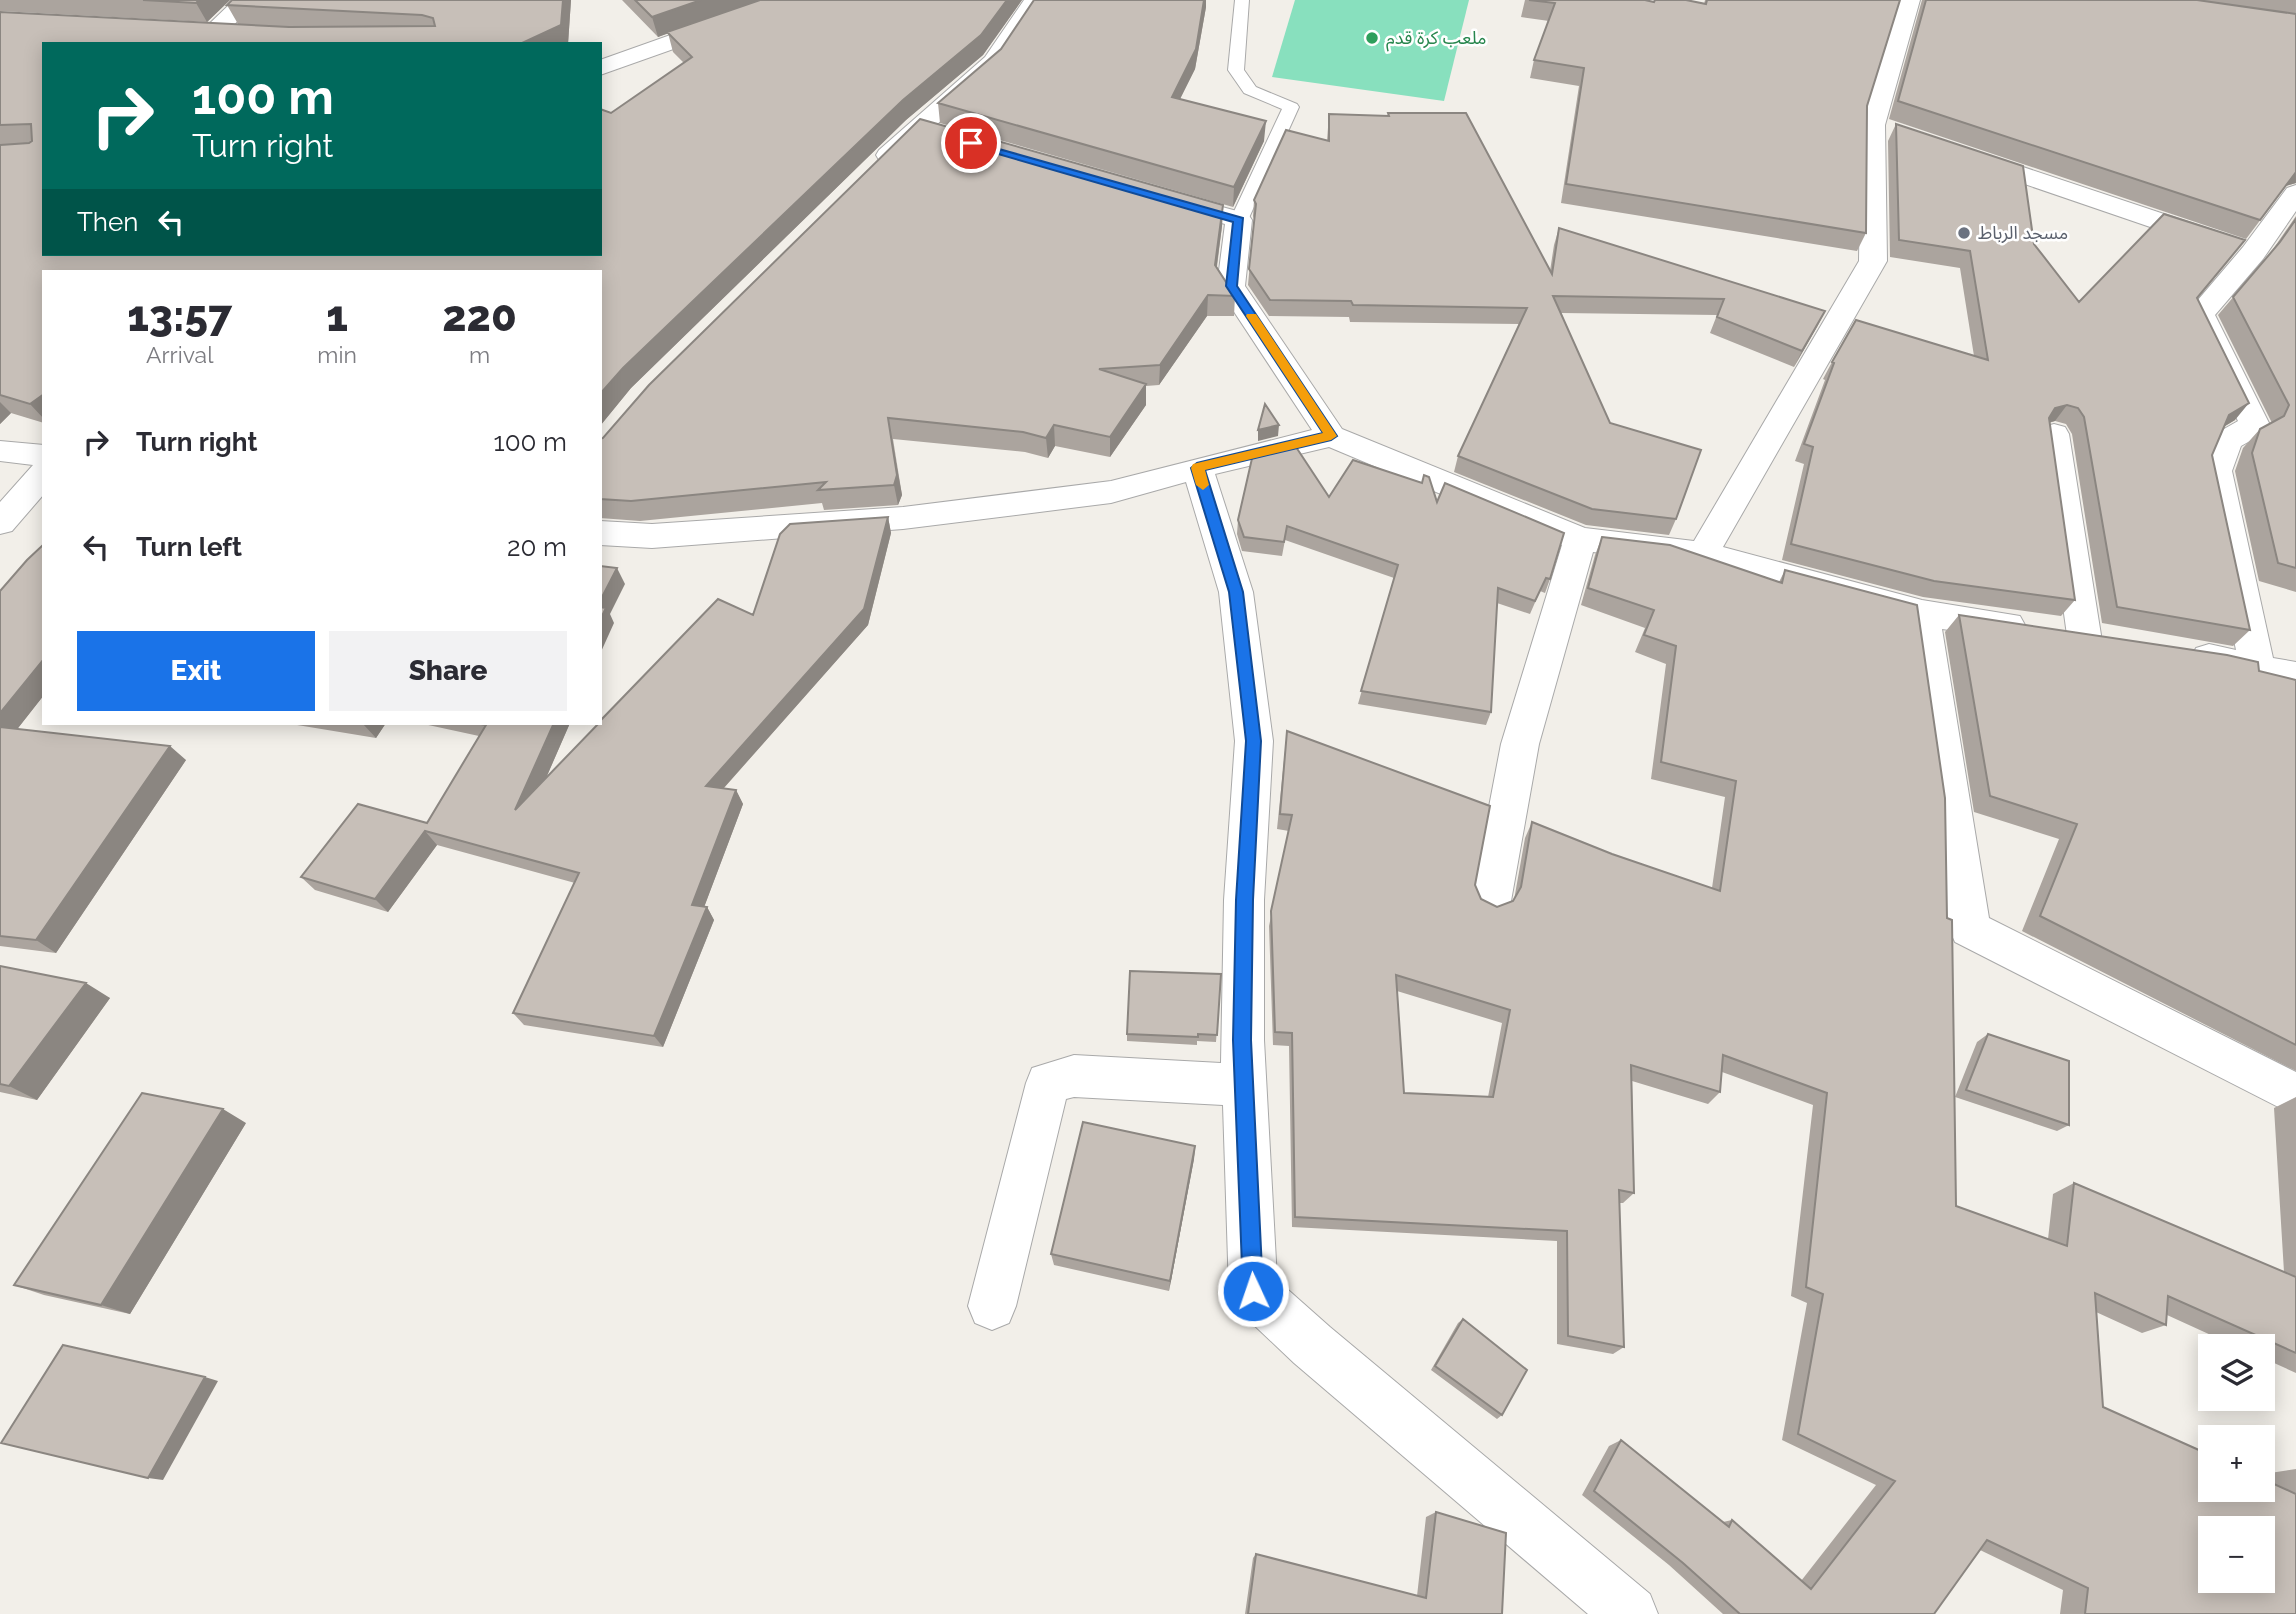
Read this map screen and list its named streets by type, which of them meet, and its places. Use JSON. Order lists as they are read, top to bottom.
{
  "places": ["ملعب كرة قدم", "مسجد الرباط"],
  "page": {
    "turn": ["100 m", "Turn right"],
    "then": "Then",
    "eta": [
      "13:57",
      "Arrival",
      "1",
      "min",
      "220",
      "m"
    ],
    "list": [
      {
        "name": "Turn right",
        "value": "100 m"
      },
      {
        "name": "Turn left",
        "value": "20 m"
      }
    ],
    "buttons": ["Exit", "Share"],
    "map_buttons": ["+", "−"]
  }
}
